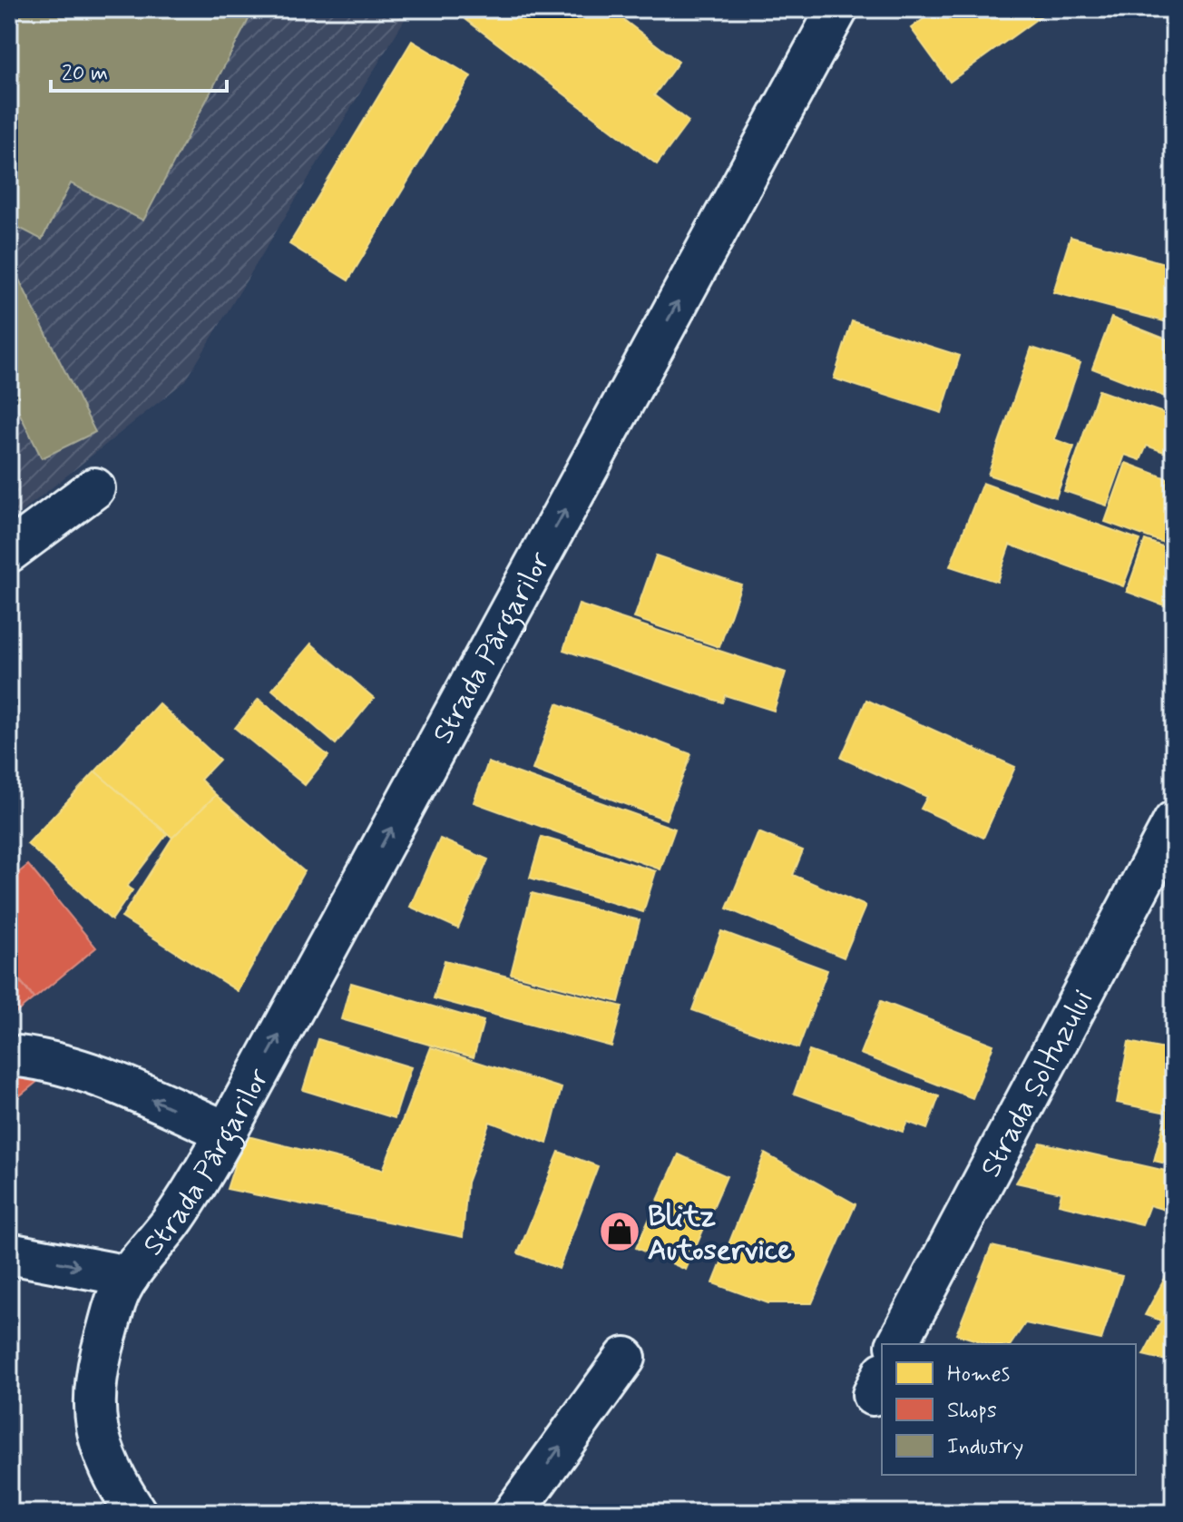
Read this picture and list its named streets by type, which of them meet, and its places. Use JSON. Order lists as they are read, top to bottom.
{
  "streets": {
    "street": ["Strada Pârgarilor", "Strada Șoltuzului"]
  },
  "one_way": ["Strada Pârgarilor"],
  "places": {
    "shop": ["Blitz Autoservice"]
  },
  "legend": ["Homes", "Shops", "Industry"],
  "scale_bar": "20 m"
}
